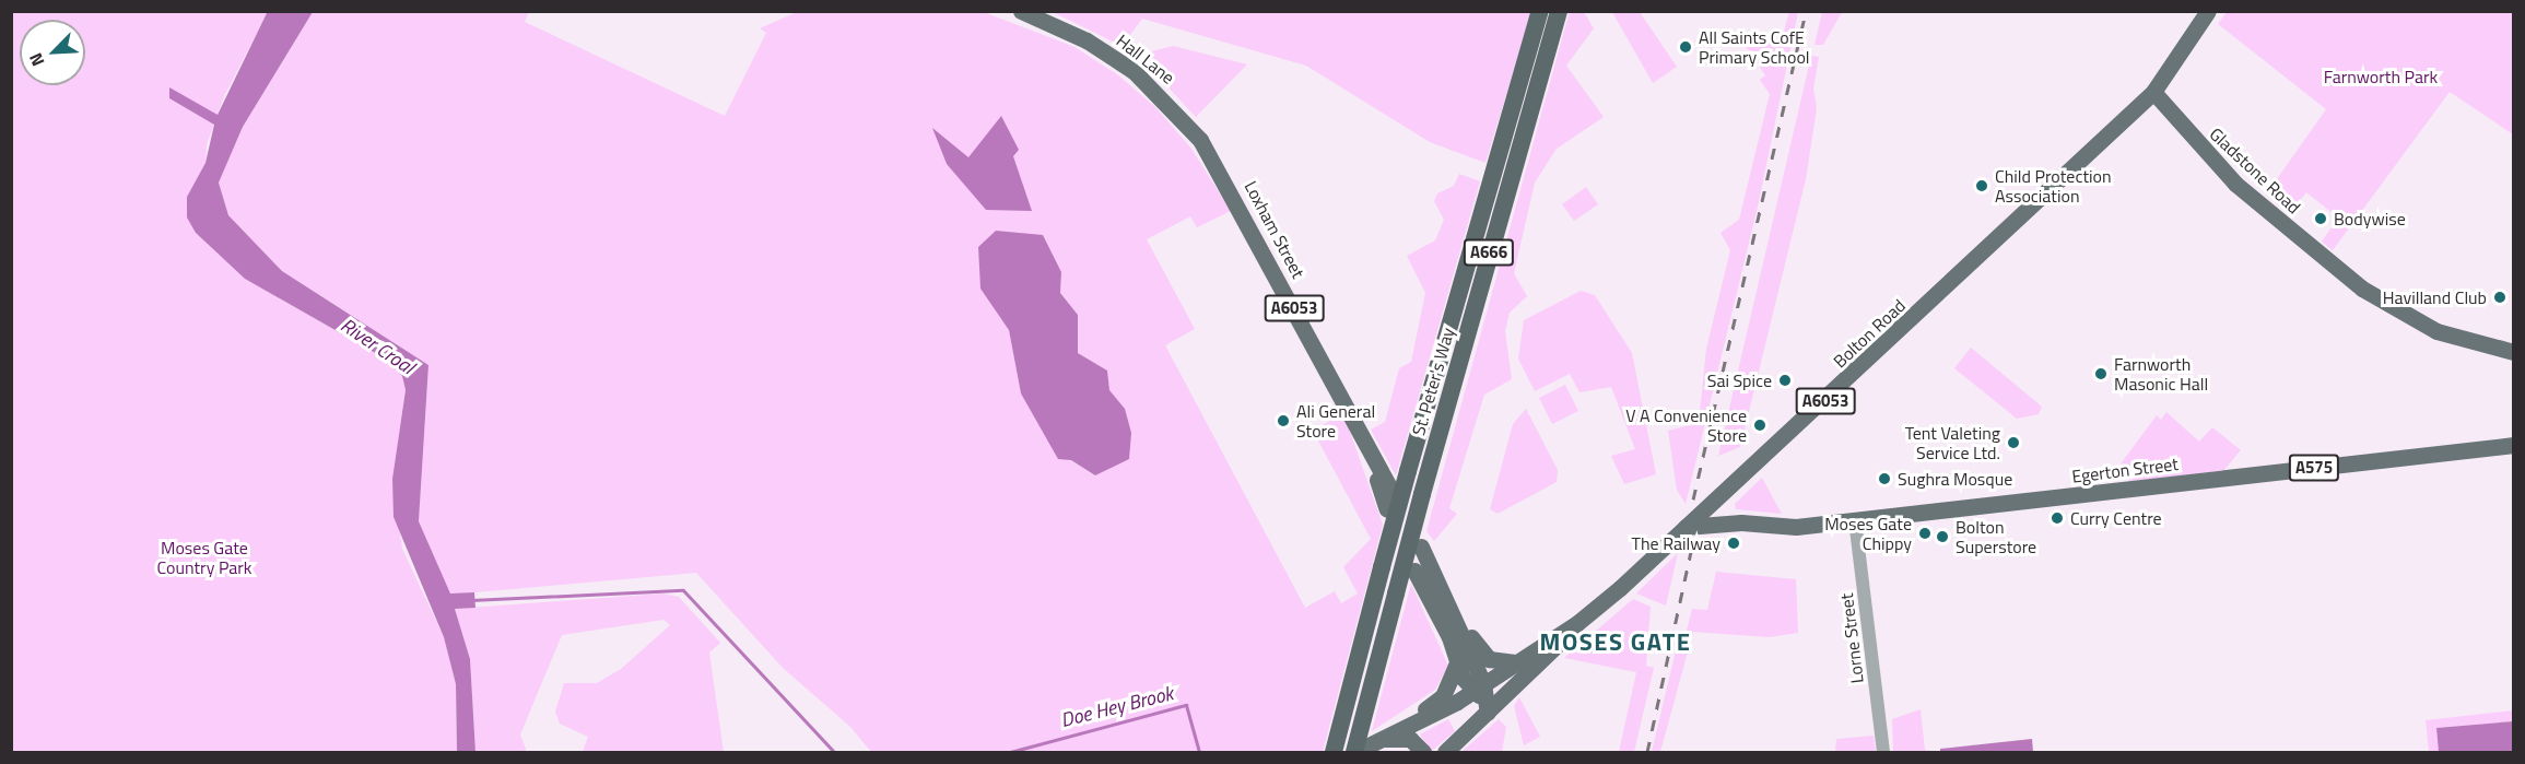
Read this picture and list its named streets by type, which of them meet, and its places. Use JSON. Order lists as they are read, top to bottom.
{
  "streets": {
    "highway": ["A666", "St. Peter's Way"],
    "main road": [
      "Hall Lane",
      "Gladstone Road",
      "Loxham Street",
      "A6053",
      "Bolton Road",
      "A575",
      "Egerton Street"
    ],
    "street": ["Lorne Street"]
  },
  "crossings": [
    ["Hall Lane", "Loxham Street"],
    ["Gladstone Road", "A6053"],
    ["Gladstone Road", "Bolton Road"],
    ["A6053", "Bolton Road"],
    ["Bolton Road", "Egerton Street"],
    ["Egerton Street", "Lorne Street"]
  ],
  "districts": ["MOSES GATE"],
  "water": ["River Croal", "Doe Hey Brook"],
  "parks": ["Farnworth Park", "Moses Gate Country Park"],
  "places": [
    "All Saints CofE Primary School",
    "Child Protection Association",
    "Bodywise",
    "Havilland Club",
    "Farnworth Masonic Hall",
    "Sai Spice",
    "Ali General Store",
    "V A Convenience Store",
    "Tent Valeting Service Ltd.",
    "Sughra Mosque",
    "Curry Centre",
    "Moses Gate Chippy",
    "Bolton Superstore",
    "The Railway"
  ],
  "north": "bottom left"
}
